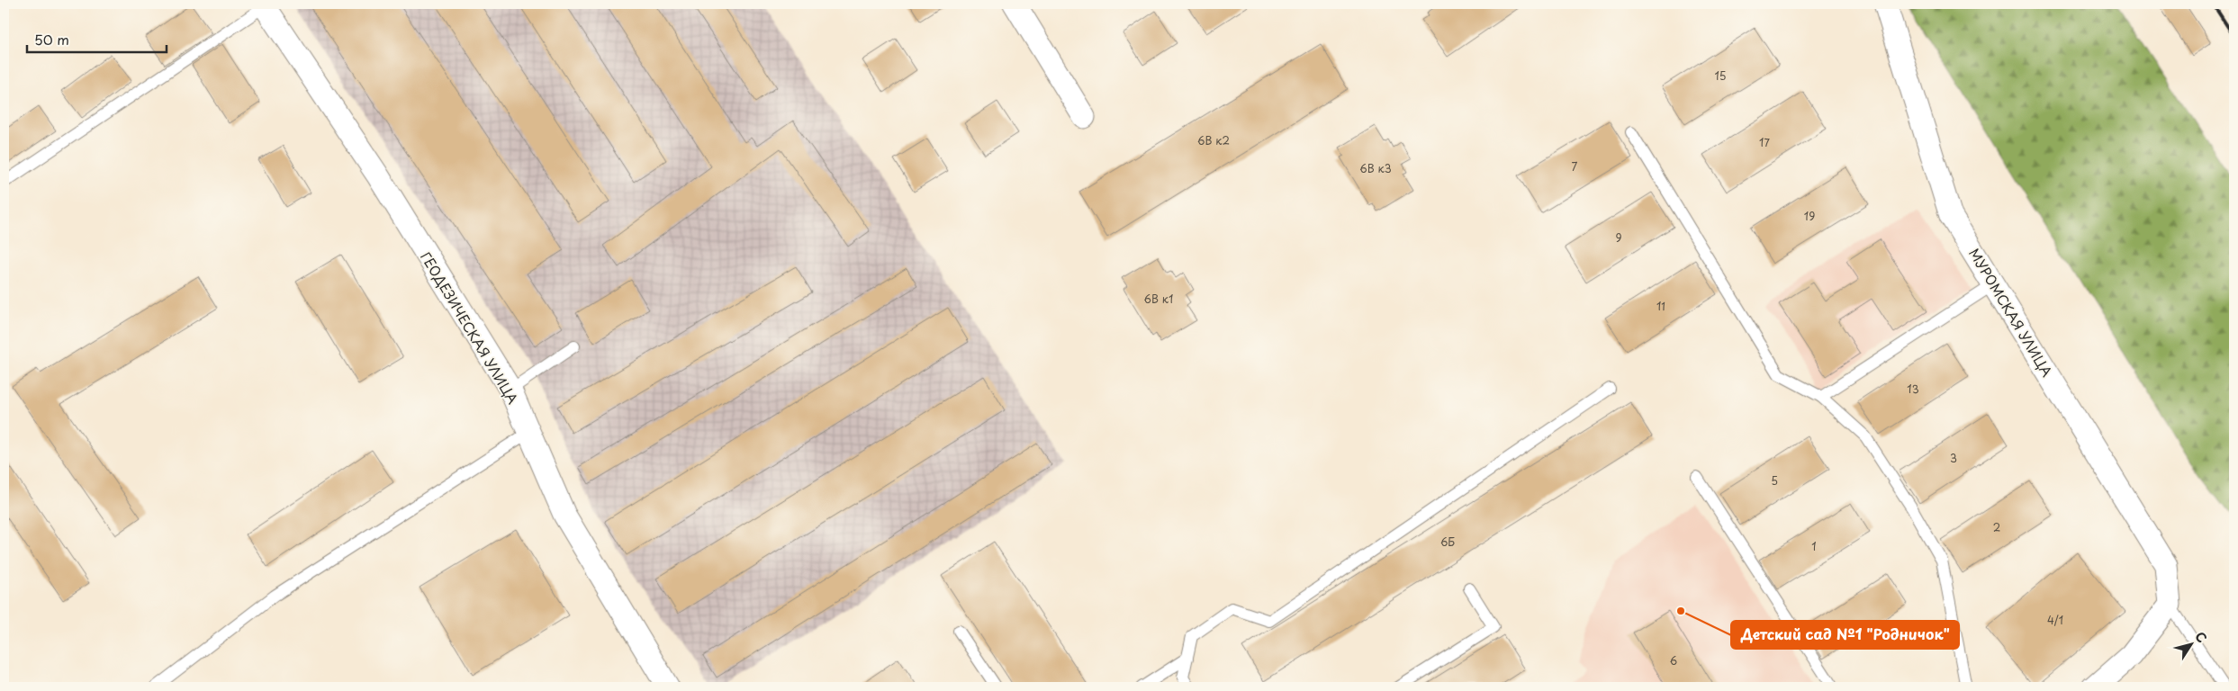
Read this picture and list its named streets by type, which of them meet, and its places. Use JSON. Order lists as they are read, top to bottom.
{
  "streets": {
    "street": ["МУРОМСКАЯ УЛИЦА", "ГЕОДЕЗИЧЕСКАЯ УЛИЦА"]
  },
  "places": ["Детский сад №1 \"Родничок\""],
  "house_numbers": [
    "15",
    "6В к2",
    "17",
    "7",
    "6В к3",
    "19",
    "9",
    "6В к1",
    "11",
    "13",
    "3",
    "5",
    "2",
    "6Б",
    "1",
    "4/1",
    "6"
  ],
  "scale_bar": "50 m",
  "north": "top right"
}
